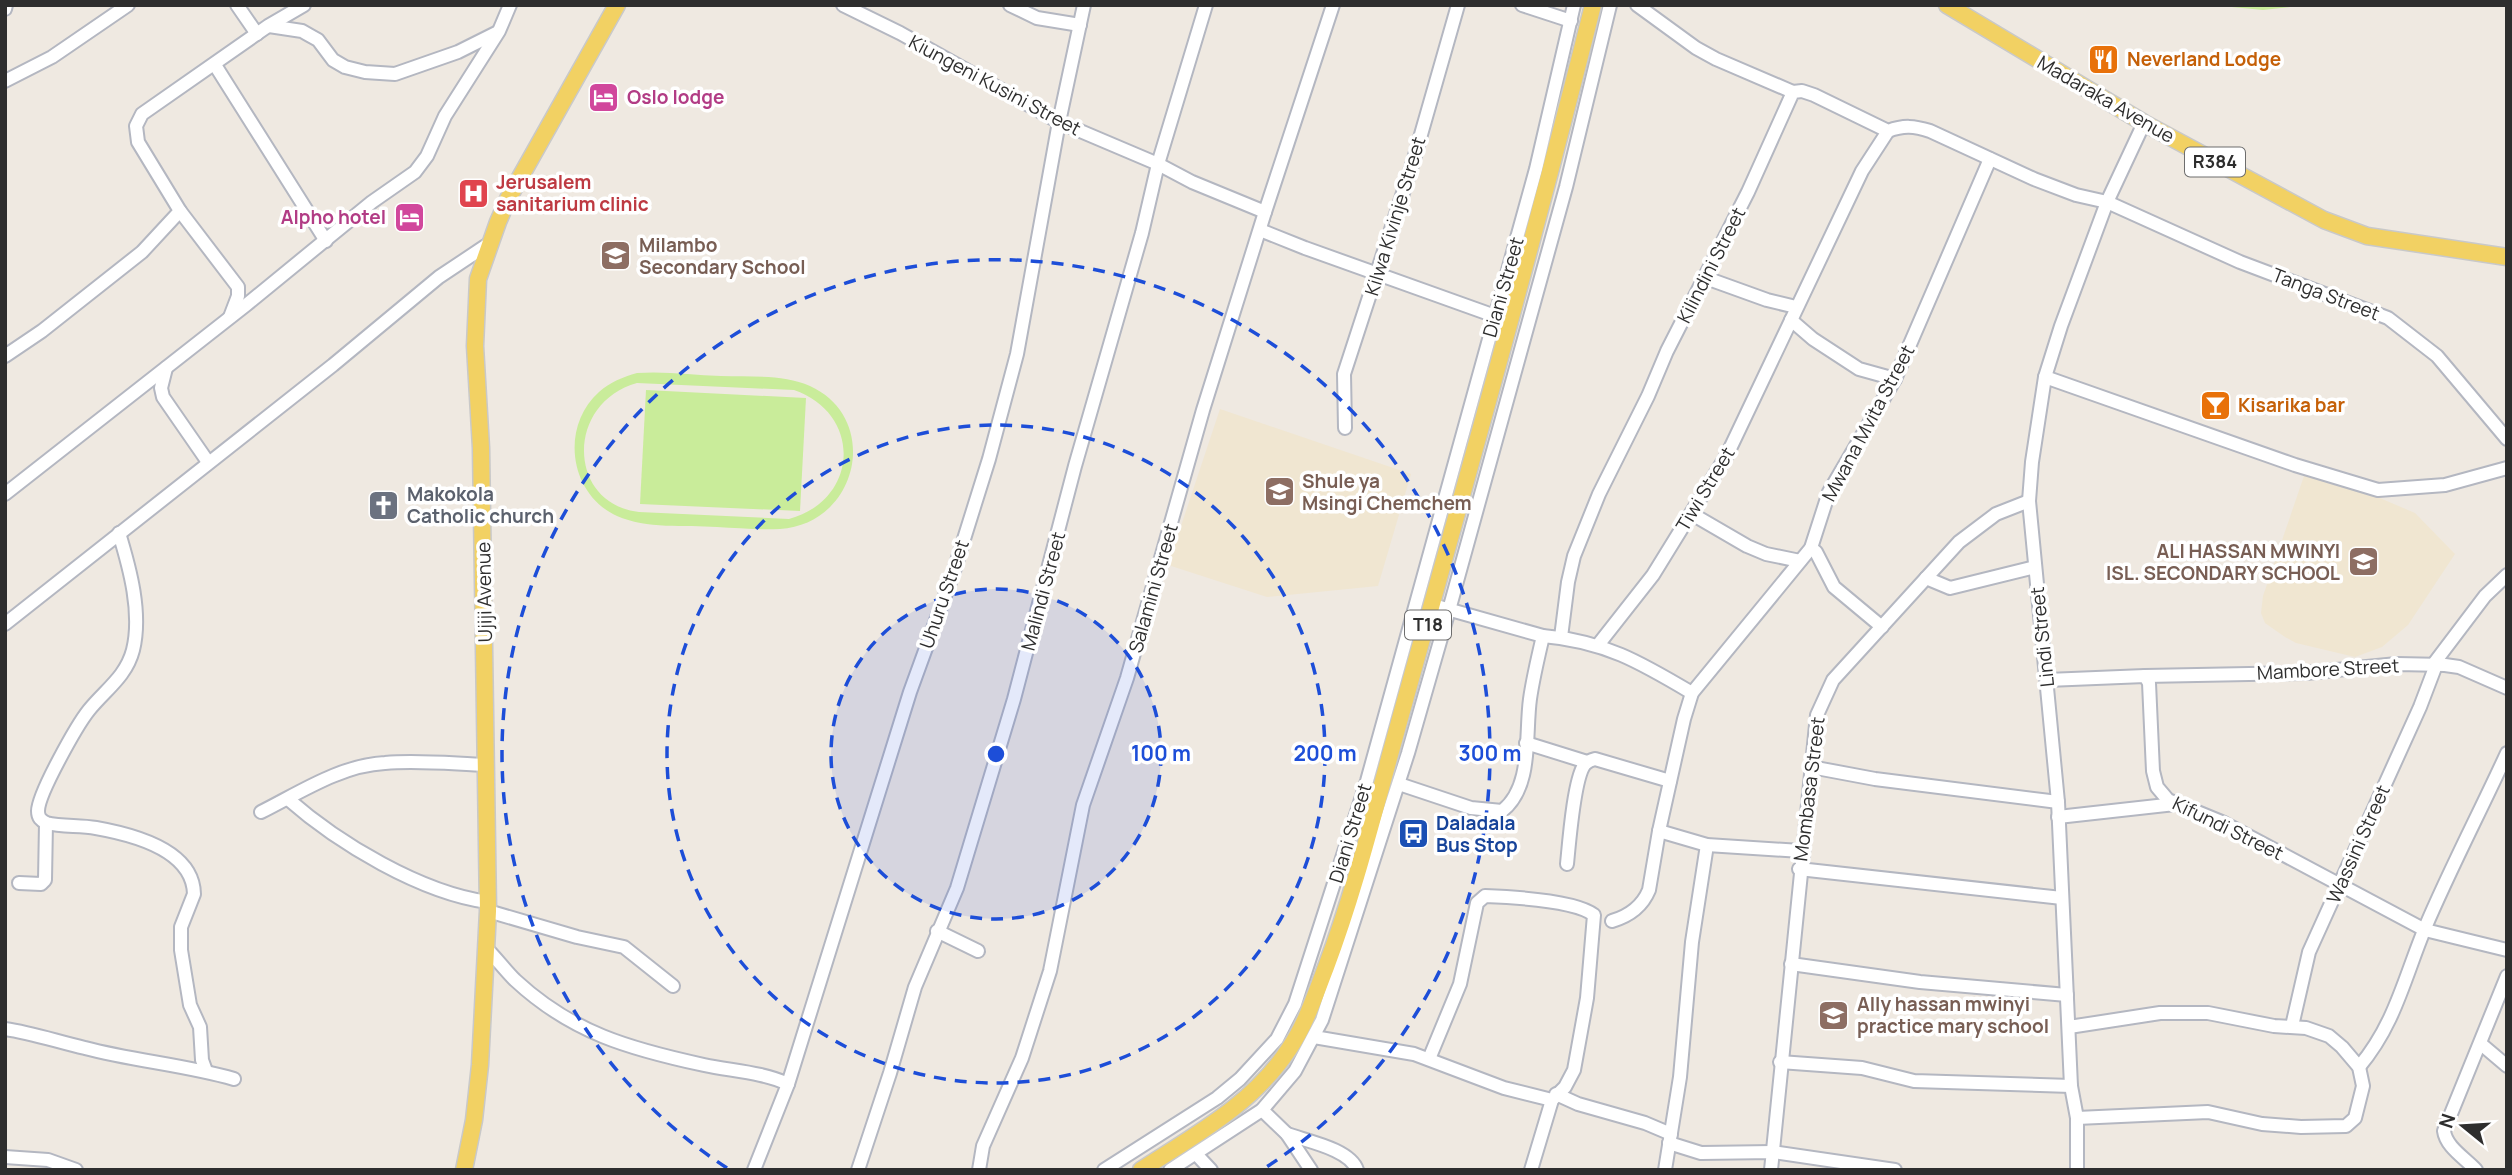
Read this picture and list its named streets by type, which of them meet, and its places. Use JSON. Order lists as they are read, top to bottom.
{
  "streets": {
    "main road": [
      "Madaraka Avenue",
      "R384",
      "Ujiji Avenue",
      "T18"
    ],
    "street": [
      "Kiungeni Kusini Street",
      "Kilwa Kivinje Street",
      "Kilindini Street",
      "Diani Street",
      "Tanga Street",
      "Mwana Mvita Street",
      "Tiwi Street",
      "Salamini Street",
      "Malindi Street",
      "Uhuru Street",
      "Lindi Street",
      "Mambore Street",
      "Mombasa Street",
      "Kifundi Street",
      "Wassini Street"
    ]
  },
  "crossings": [
    ["Kiungeni Kusini Street", "Salamini Street"],
    ["Kiungeni Kusini Street", "Malindi Street"],
    ["Kiungeni Kusini Street", "Uhuru Street"],
    ["Madaraka Avenue", "Lindi Street"],
    ["Tanga Street", "Lindi Street"],
    ["Lindi Street", "Mombasa Street"],
    ["Mambore Street", "Kifundi Street"],
    ["Mambore Street", "Wassini Street"],
    ["Kifundi Street", "Wassini Street"]
  ],
  "places": {
    "restaurant": ["Neverland Lodge"],
    "hotel": ["Oslo lodge", "Alpho hotel"],
    "hospital": ["Jerusalem sanitarium clinic"],
    "school or university": [
      "Milambo Secondary School",
      "Shule ya Msingi Chemchem",
      "ALI HASSAN MWINYI ISL. SECONDARY SCHOOL",
      "Ally hassan mwinyi practice mary school"
    ],
    "bar": ["Kisarika bar"],
    "church": ["Makokola Catholic church"],
    "bus stop": ["Daladala Bus Stop"]
  },
  "north": "left",
  "rings": ["100 m", "200 m", "300 m"]
}
